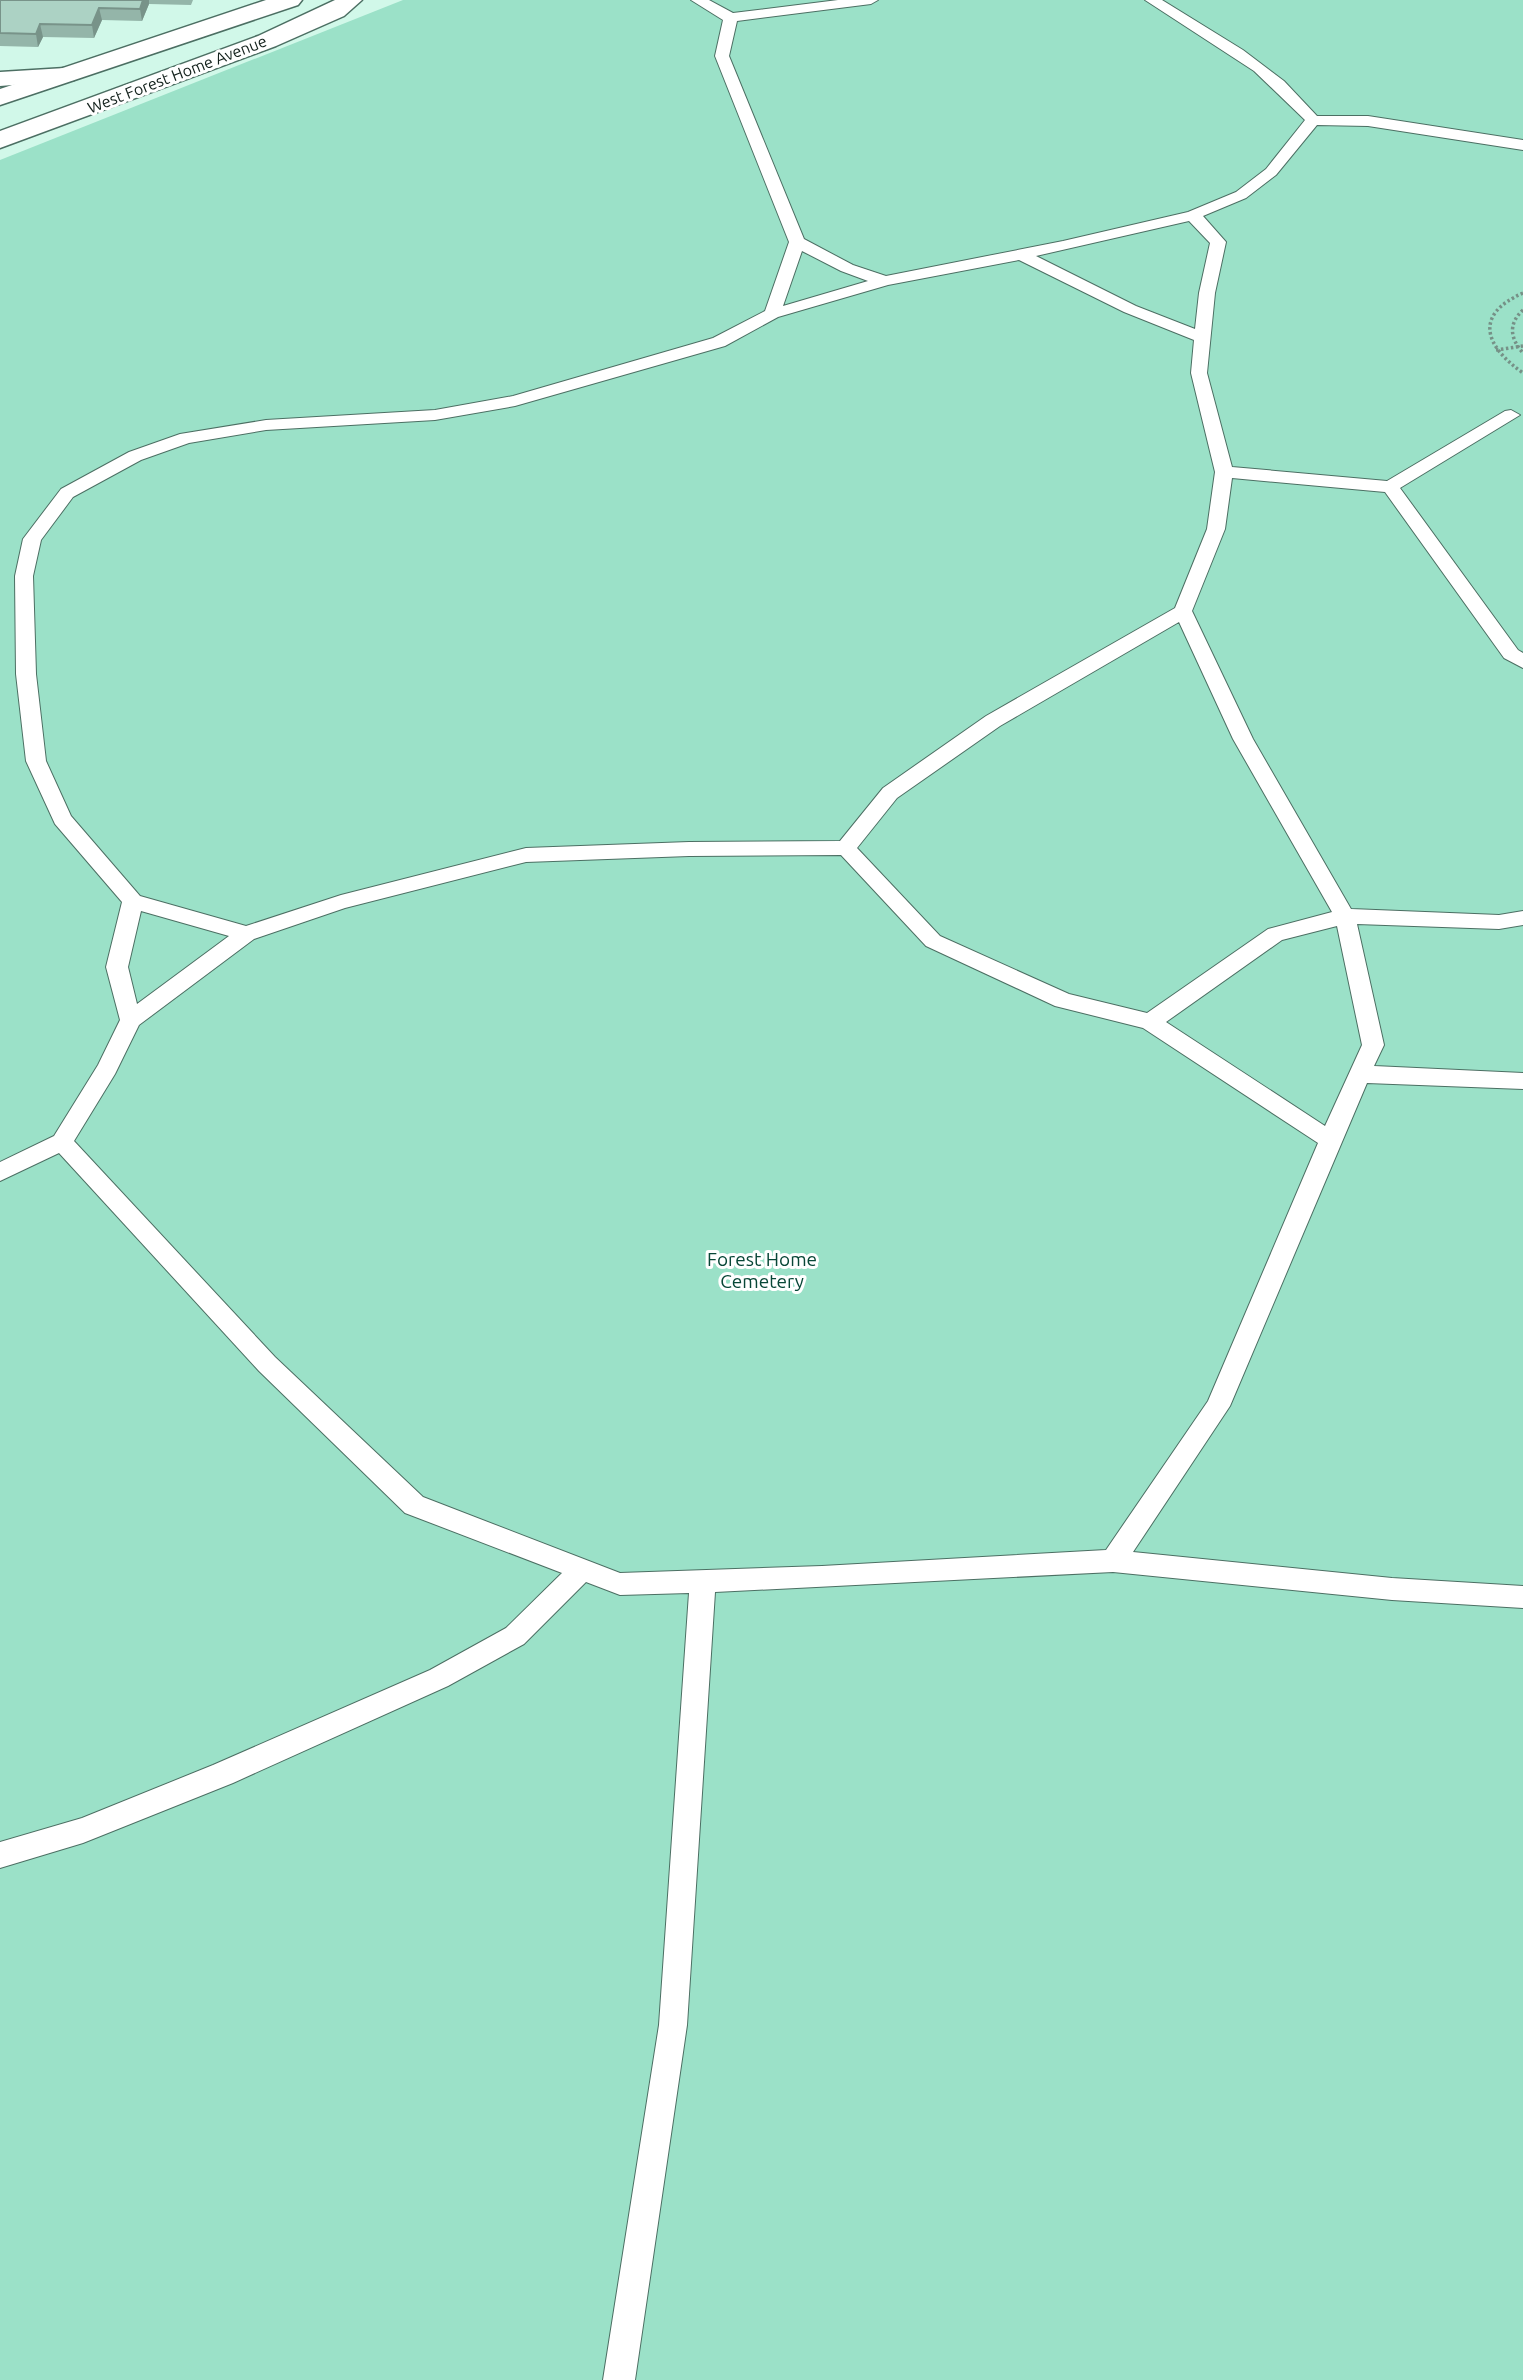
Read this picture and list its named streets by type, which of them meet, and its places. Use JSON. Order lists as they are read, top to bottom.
{
  "streets": {
    "main road": ["West Forest Home Avenue"]
  },
  "parks": ["Forest Home Cemetery"]
}
